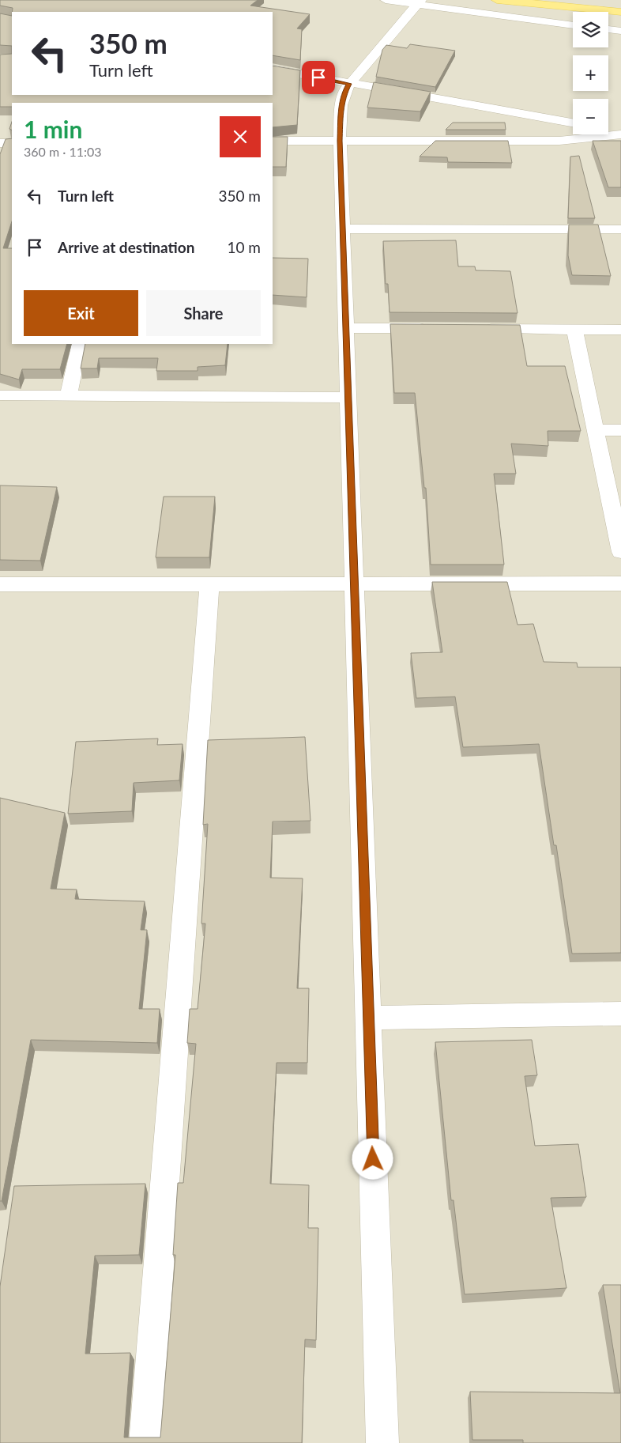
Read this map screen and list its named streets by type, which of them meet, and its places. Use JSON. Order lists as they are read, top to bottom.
{
  "page": {
    "map_buttons": ["+", "−"],
    "turn": ["350 m", "Turn left"],
    "heading": ["1 min", "360 m · 11:03"],
    "list": [
      {
        "name": "Turn left",
        "value": "350 m"
      },
      {
        "name": "Arrive at destination",
        "value": "10 m"
      }
    ],
    "buttons": ["Exit", "Share"]
  }
}
